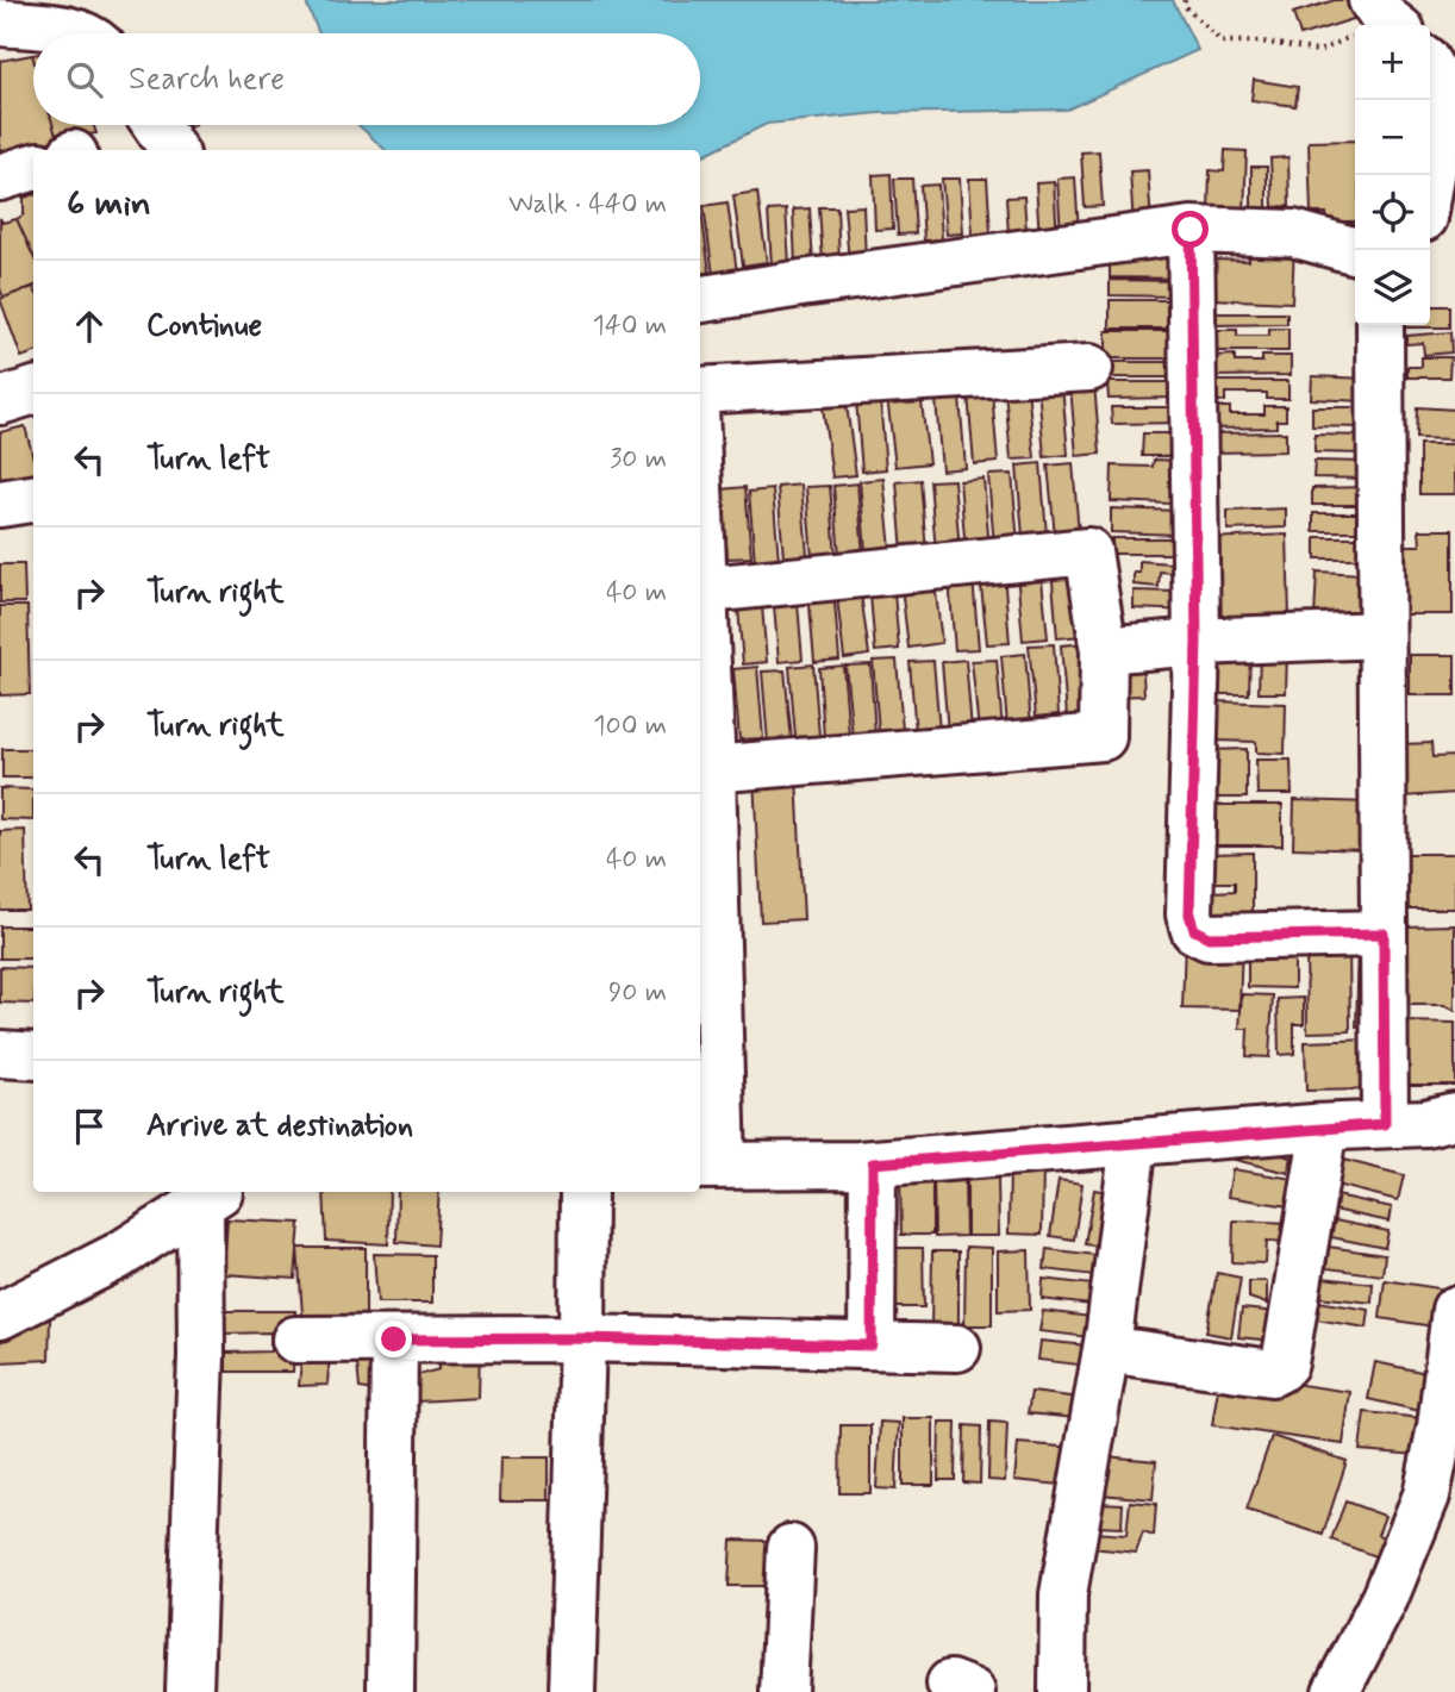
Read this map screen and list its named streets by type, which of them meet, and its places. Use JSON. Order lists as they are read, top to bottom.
{
  "page": {
    "map_buttons": ["+", "−"],
    "search": "Search here",
    "heading": ["6 min", "Walk · 440 m"],
    "list": [
      ["Continue", "140 m"],
      ["Turn left", "30 m"],
      ["Turn right", "40 m"],
      ["Turn right", "100 m"],
      ["Turn left", "40 m"],
      ["Turn right", "90 m"],
      "Arrive at destination"
    ]
  }
}
